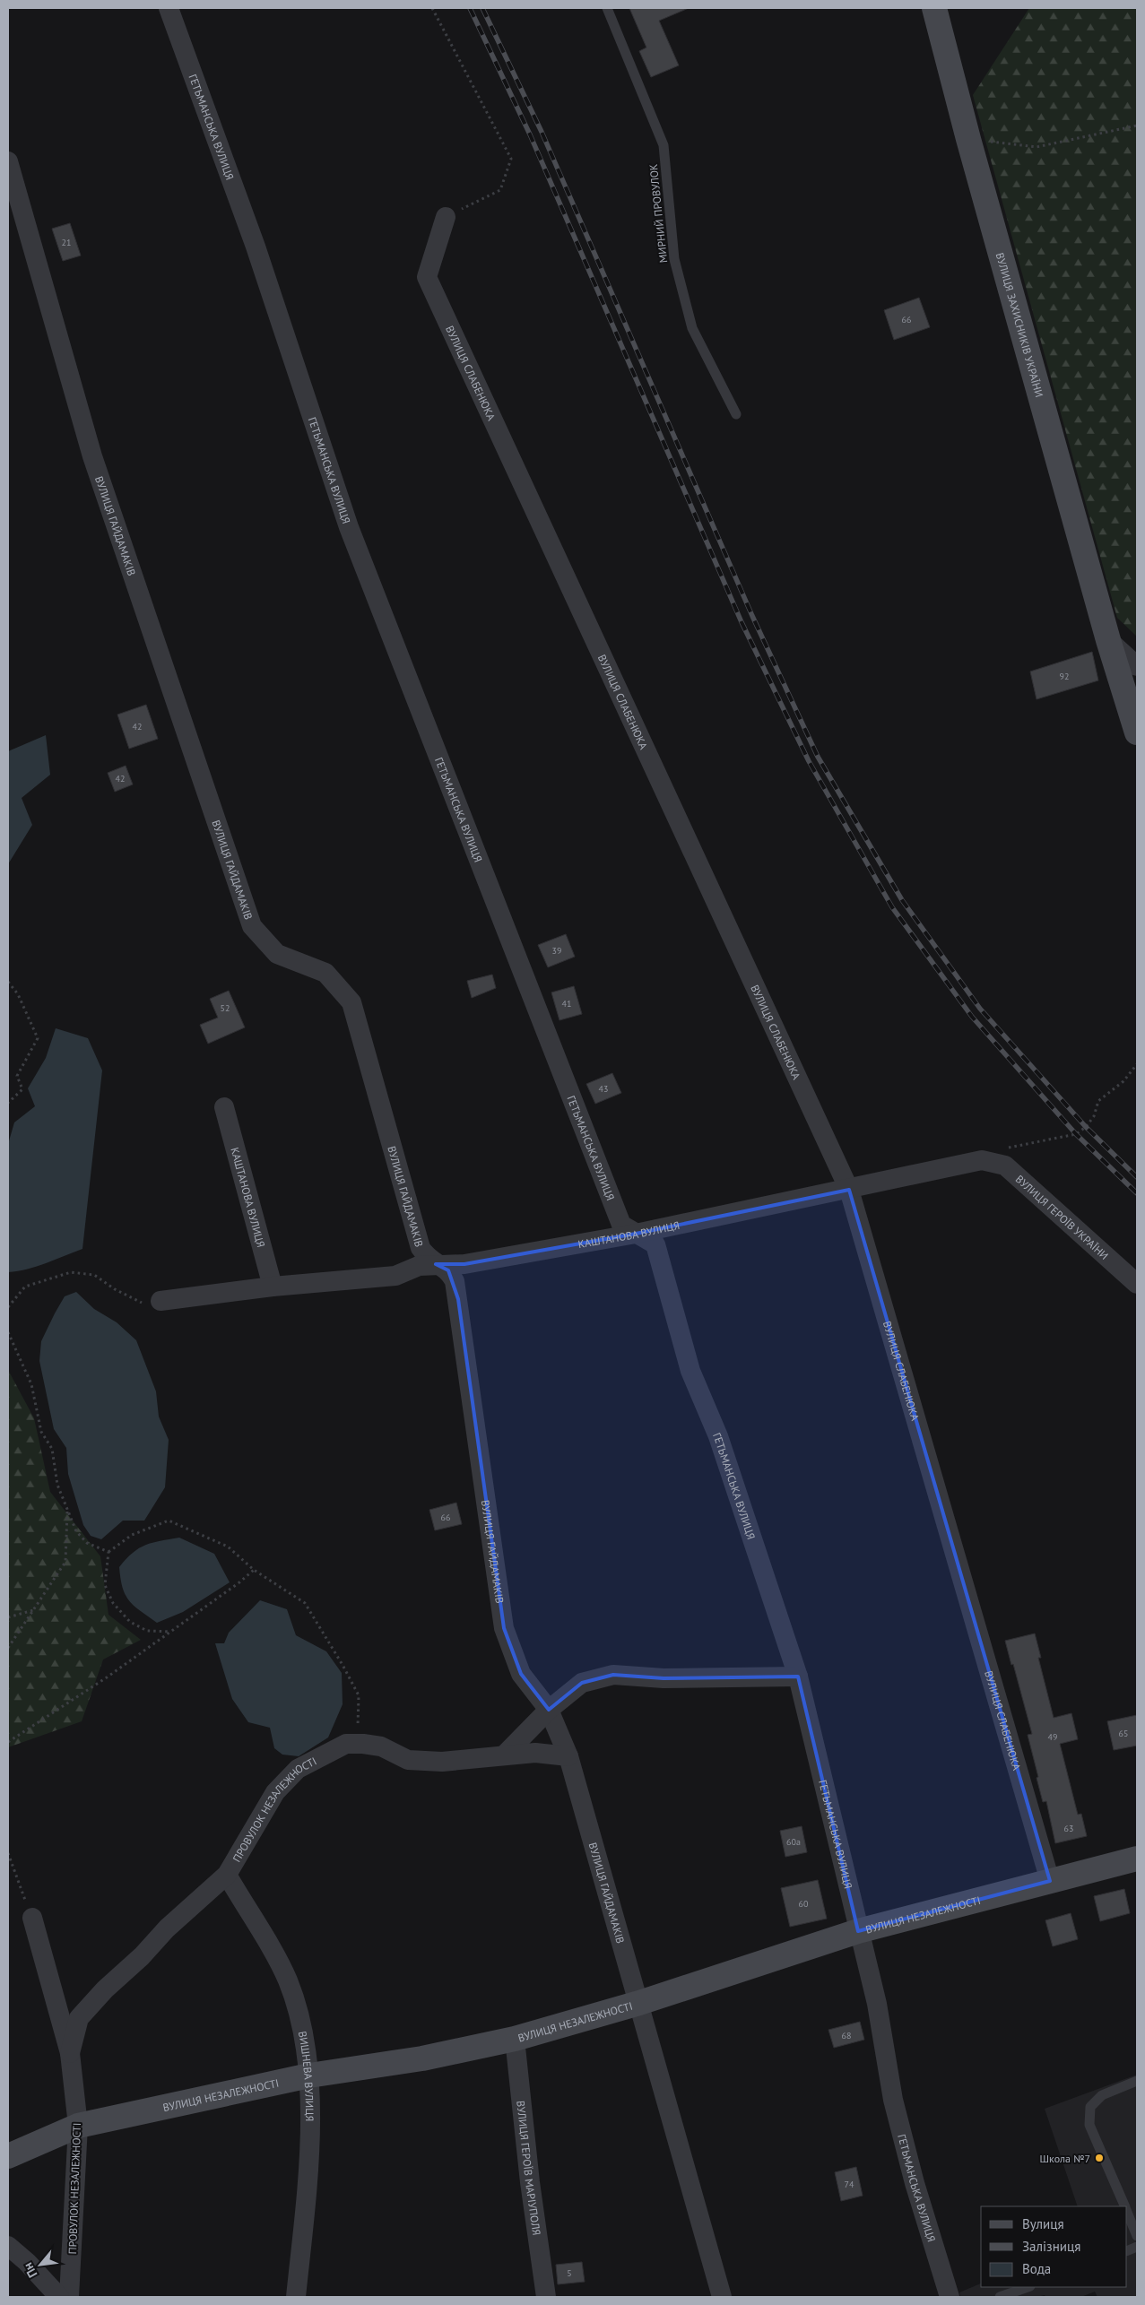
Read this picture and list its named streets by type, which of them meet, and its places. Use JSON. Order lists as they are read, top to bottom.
{
  "streets": {
    "street": [
      "ГЕТЬМАНСЬКА ВУЛИЦЯ",
      "ВУЛИЦЯ ЗАХИСНИКІВ УКРАЇНИ",
      "ВУЛИЦЯ СЛАБЕНЮКА",
      "ВУЛИЦЯ ГАЙДАМАКІВ",
      "КАШТАНОВА ВУЛИЦЯ",
      "ВУЛИЦЯ ГЕРОЇВ УКРАЇНИ",
      "ПРОВУЛОК НЕЗАЛЕЖНОСТІ",
      "ВУЛИЦЯ НЕЗАЛЕЖНОСТІ",
      "ВИШНЕВА ВУЛИЦЯ",
      "ВУЛИЦЯ ГЕРОЇВ МАРІУПОЛЯ"
    ],
    "lane": ["МИРНИЙ ПРОВУЛОК"]
  },
  "crossings": [
    ["ГЕТЬМАНСЬКА ВУЛИЦЯ", "КАШТАНОВА ВУЛИЦЯ"],
    ["ГЕТЬМАНСЬКА ВУЛИЦЯ", "ВУЛИЦЯ НЕЗАЛЕЖНОСТІ"],
    ["ВУЛИЦЯ СЛАБЕНЮКА", "КАШТАНОВА ВУЛИЦЯ"],
    ["ВУЛИЦЯ СЛАБЕНЮКА", "ВУЛИЦЯ НЕЗАЛЕЖНОСТІ"],
    ["ВУЛИЦЯ ГАЙДАМАКІВ", "КАШТАНОВА ВУЛИЦЯ"],
    ["ВУЛИЦЯ ГАЙДАМАКІВ", "ПРОВУЛОК НЕЗАЛЕЖНОСТІ"],
    ["ВУЛИЦЯ ГАЙДАМАКІВ", "ВУЛИЦЯ НЕЗАЛЕЖНОСТІ"],
    ["КАШТАНОВА ВУЛИЦЯ", "ВУЛИЦЯ ГЕРОЇВ УКРАЇНИ"],
    ["ПРОВУЛОК НЕЗАЛЕЖНОСТІ", "ВУЛИЦЯ НЕЗАЛЕЖНОСТІ"],
    ["ПРОВУЛОК НЕЗАЛЕЖНОСТІ", "ВИШНЕВА ВУЛИЦЯ"],
    ["ВУЛИЦЯ НЕЗАЛЕЖНОСТІ", "ВИШНЕВА ВУЛИЦЯ"],
    ["ВУЛИЦЯ НЕЗАЛЕЖНОСТІ", "ВУЛИЦЯ ГЕРОЇВ МАРІУПОЛЯ"]
  ],
  "places": ["Школа №7"],
  "house_numbers": [
    "21",
    "66",
    "92",
    "42",
    "42",
    "39",
    "41",
    "52",
    "43",
    "66",
    "65",
    "49",
    "63",
    "60а",
    "60",
    "68",
    "74",
    "5"
  ],
  "legend": ["Вулиця", "Залізниця", "Вода"],
  "north": "bottom left"
}
